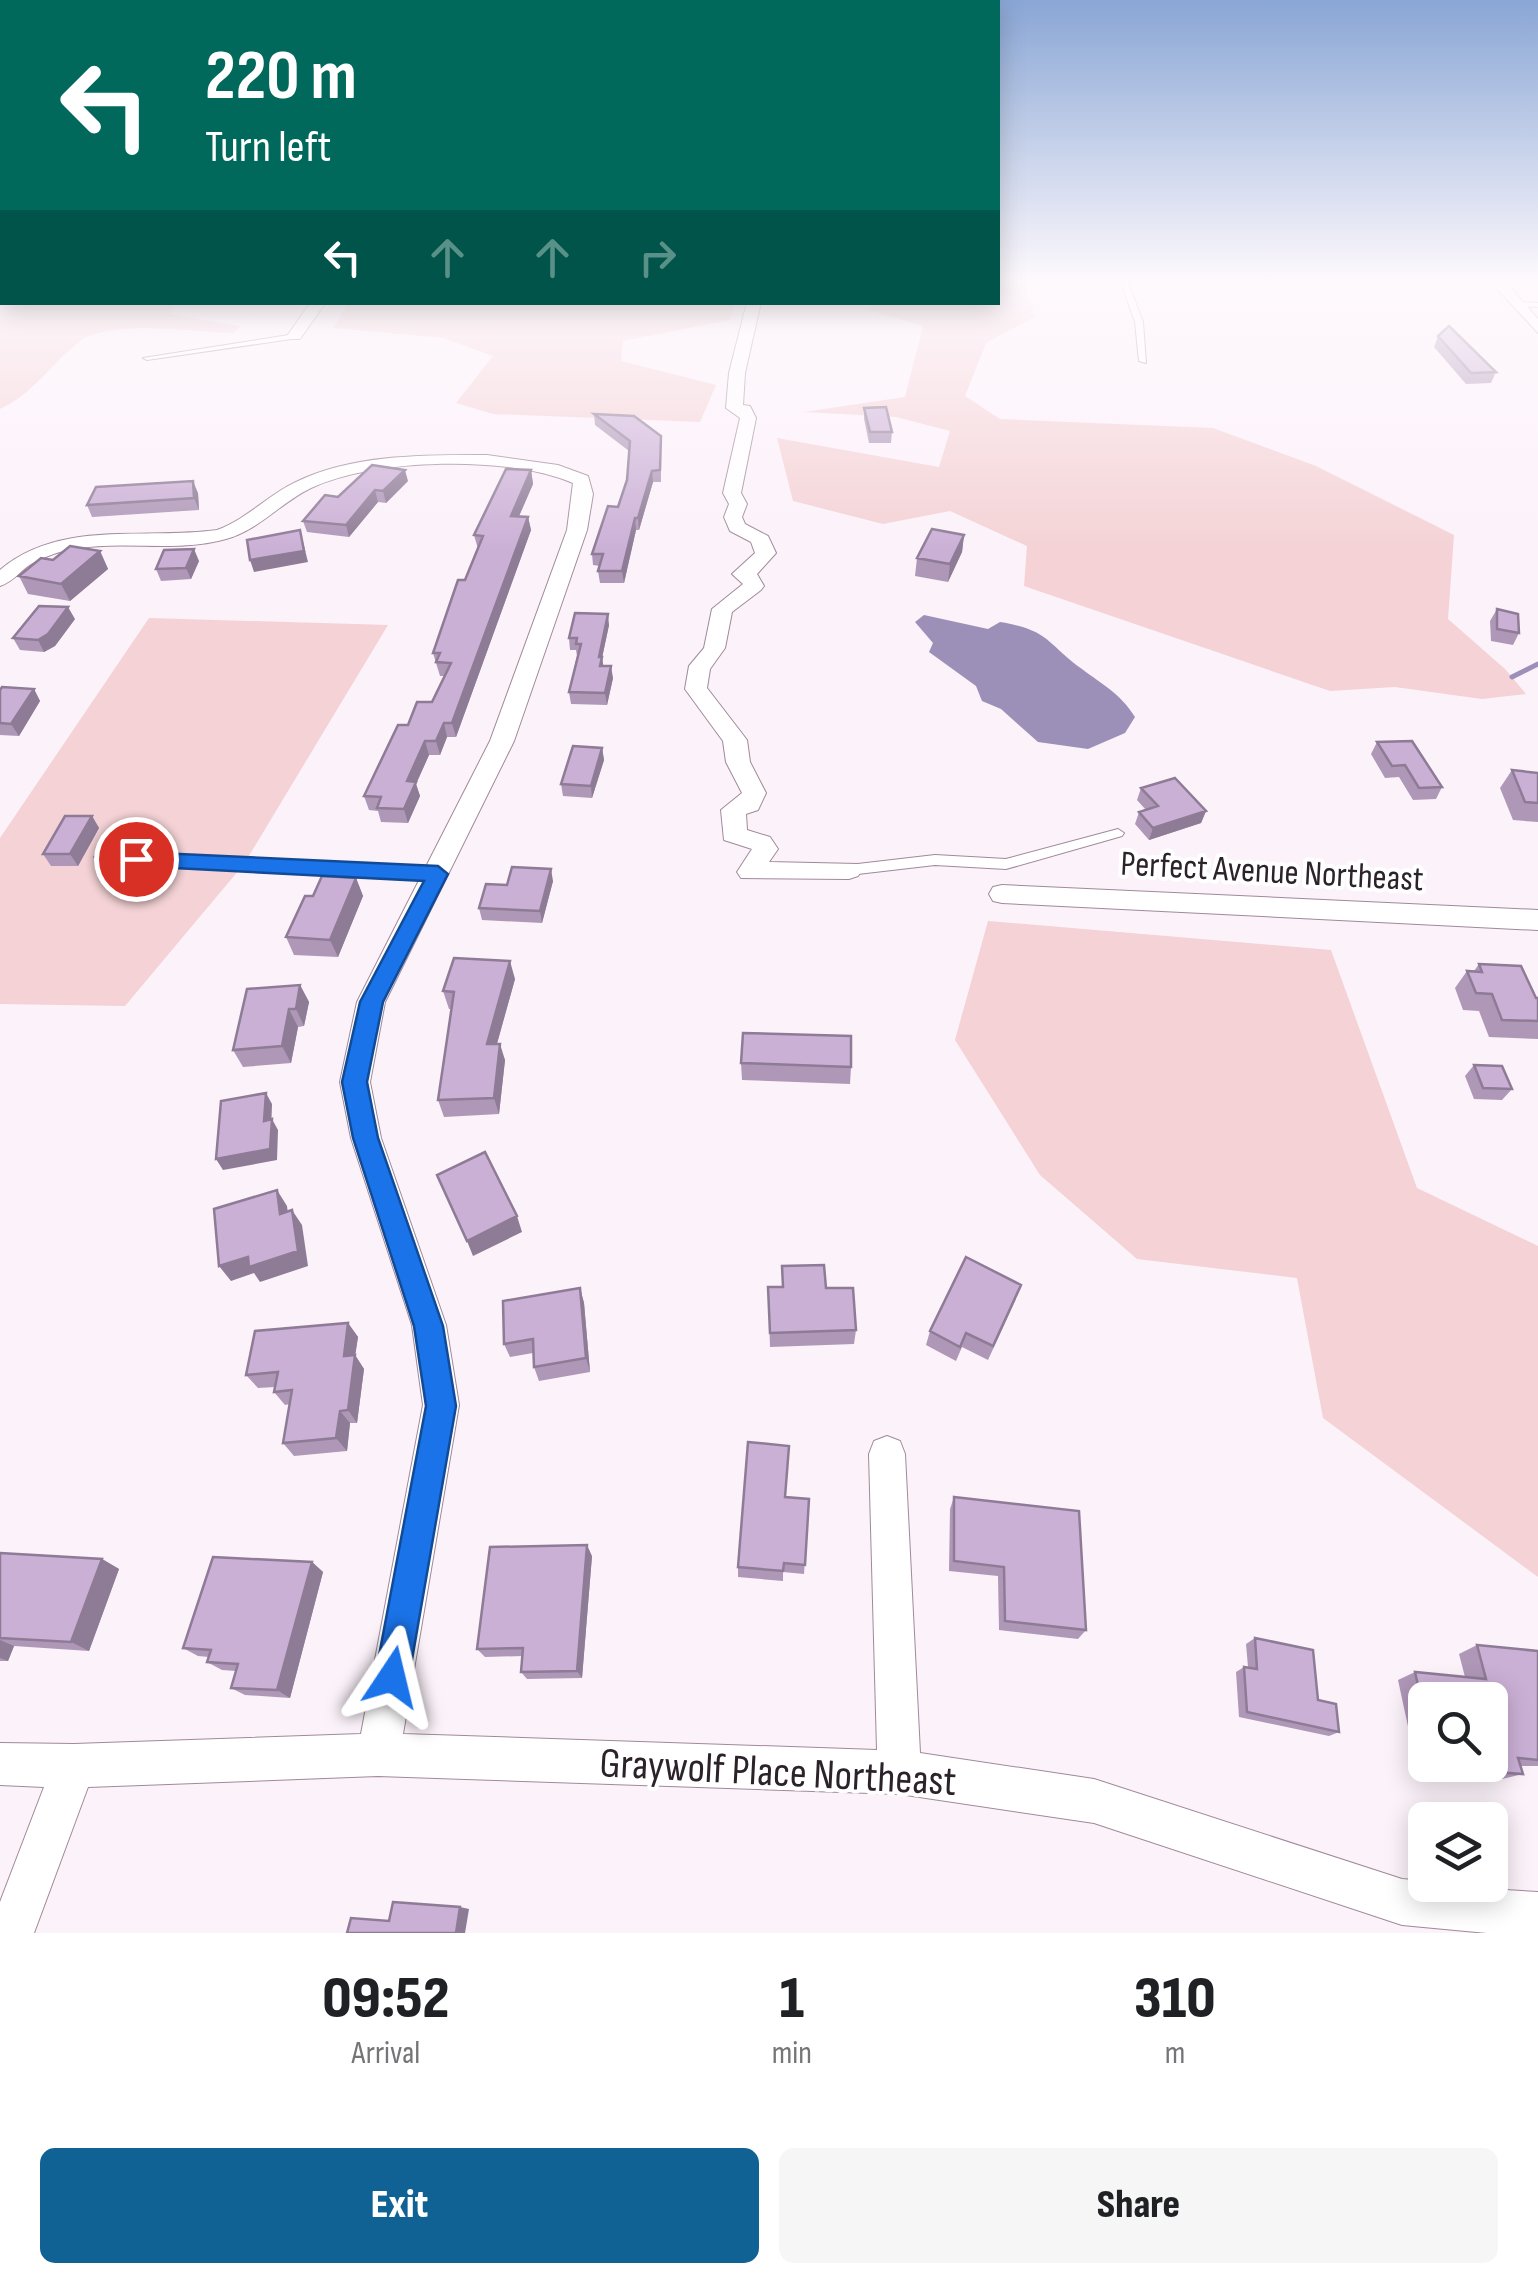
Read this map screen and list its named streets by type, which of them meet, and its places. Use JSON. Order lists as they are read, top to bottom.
{
  "streets": {
    "street": ["Perfect Avenue Northeast", "Graywolf Place Northeast"]
  },
  "page": {
    "turn": ["220 m", "Turn left"],
    "eta": [
      "09:52",
      "Arrival",
      "1",
      "min",
      "310",
      "m"
    ],
    "buttons": ["Exit", "Share"]
  }
}
